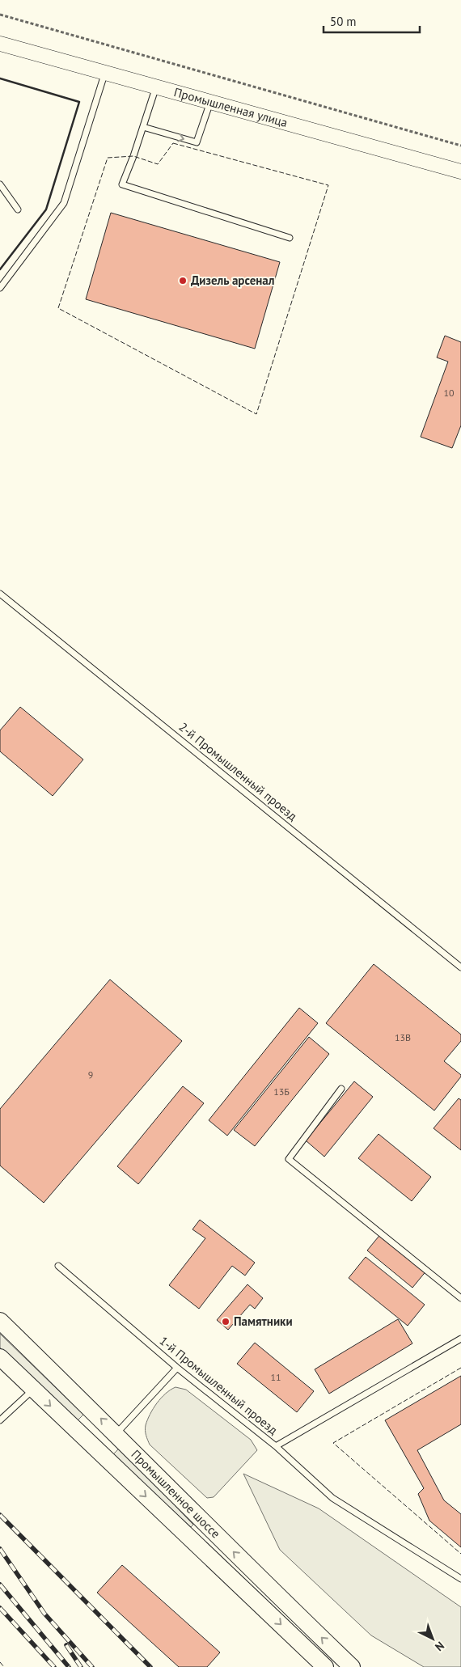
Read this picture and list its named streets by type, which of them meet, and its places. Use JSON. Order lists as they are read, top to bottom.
{
  "streets": {
    "main road": ["Промышленное шоссе"],
    "street": ["Промышленная улица"],
    "lane": ["2-й Промышленный проезд", "1-й Промышленный проезд"]
  },
  "places": ["Дизель арсенал", "Памятники"],
  "house_numbers": [
    "10",
    "13В",
    "9",
    "13Б",
    "11"
  ],
  "scale_bar": "50 m",
  "north": "bottom right"
}
